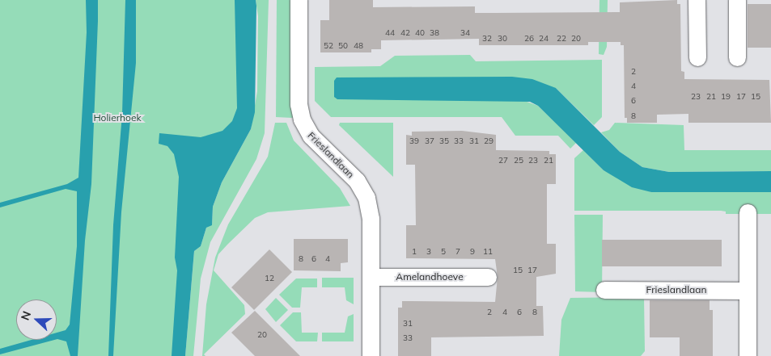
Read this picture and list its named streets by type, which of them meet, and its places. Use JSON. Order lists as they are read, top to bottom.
{
  "streets": {
    "street": ["Frieslandlaan", "Amelandhoeve"]
  },
  "crossings": [
    ["Frieslandlaan", "Amelandhoeve"]
  ],
  "parks": ["Holierhoek"],
  "house_numbers": [
    "44",
    "42",
    "40",
    "38",
    "34",
    "32",
    "30",
    "26",
    "24",
    "22",
    "20",
    "52",
    "50",
    "48",
    "2",
    "4",
    "23",
    "21",
    "19",
    "17",
    "15",
    "6",
    "8",
    "39",
    "37",
    "35",
    "33",
    "31",
    "29",
    "27",
    "25",
    "23",
    "21",
    "1",
    "3",
    "5",
    "7",
    "9",
    "11",
    "8",
    "6",
    "4",
    "15",
    "17",
    "12",
    "2",
    "4",
    "6",
    "8",
    "31",
    "20",
    "33"
  ],
  "north": "left"
}
